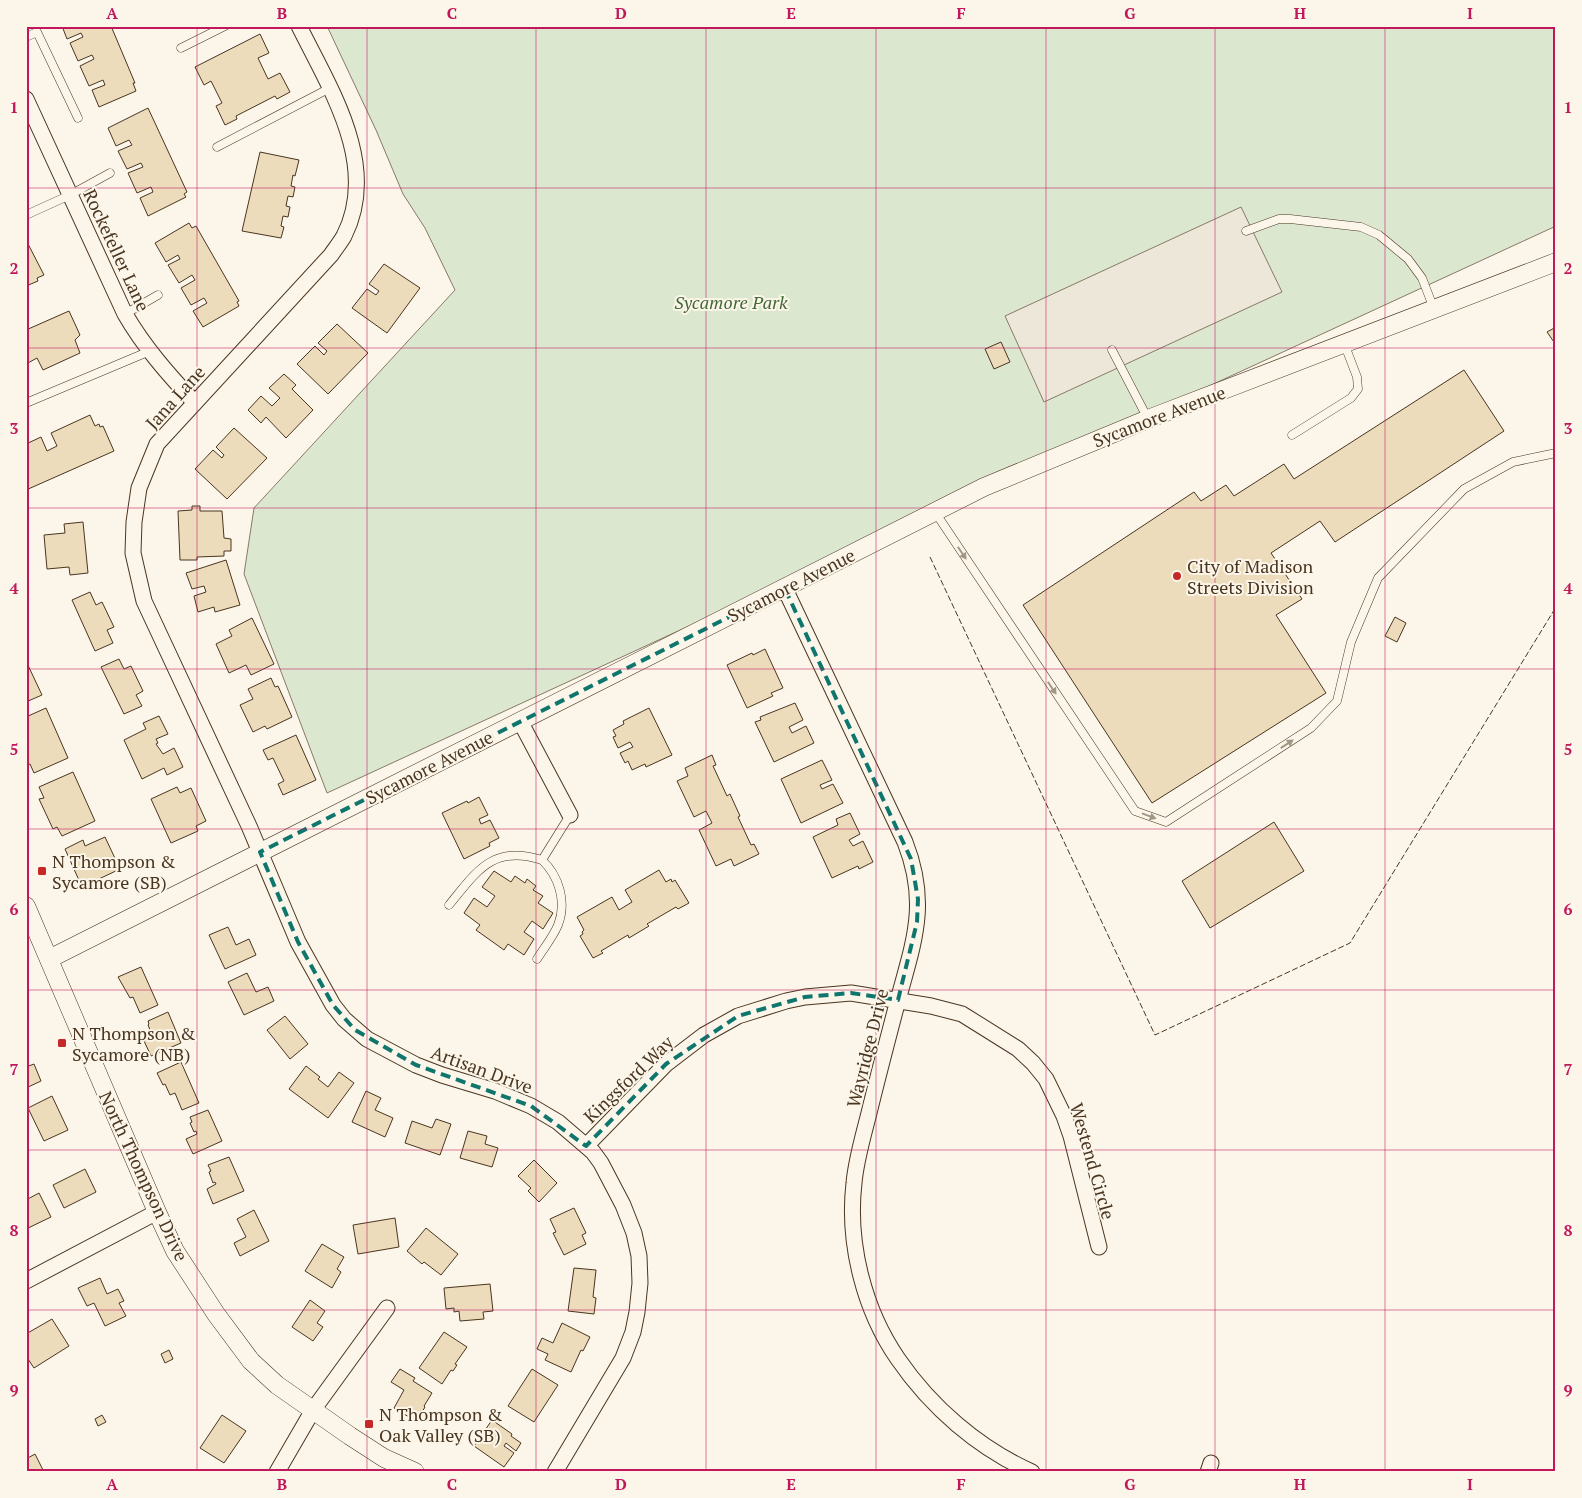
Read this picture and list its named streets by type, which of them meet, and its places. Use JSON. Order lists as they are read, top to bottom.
{
  "streets": {
    "street": [
      "Rockefeller Lane",
      "Jana Lane",
      "Sycamore Avenue",
      "Wayridge Drive",
      "Artisan Drive",
      "Kingsford Way",
      "Westend Circle",
      "North Thompson Drive"
    ]
  },
  "crossings": [
    ["Rockefeller Lane", "Jana Lane"],
    ["Jana Lane", "Sycamore Avenue"],
    ["Jana Lane", "Artisan Drive"],
    ["Sycamore Avenue", "Wayridge Drive"],
    ["Sycamore Avenue", "Artisan Drive"],
    ["Sycamore Avenue", "North Thompson Drive"],
    ["Wayridge Drive", "Kingsford Way"],
    ["Wayridge Drive", "Westend Circle"],
    ["Artisan Drive", "Kingsford Way"],
    ["Kingsford Way", "Westend Circle"]
  ],
  "parks": ["Sycamore Park"],
  "places": {
    "other": ["City of Madison Streets Division"],
    "transit": ["N Thompson & Sycamore (SB)", "N Thompson & Sycamore (NB)", "N Thompson & Oak Valley (SB)"]
  },
  "grid": {
    "columns": [
      "A",
      "B",
      "C",
      "D",
      "E",
      "F",
      "G",
      "H",
      "I"
    ],
    "rows": [
      "1",
      "2",
      "3",
      "4",
      "5",
      "6",
      "7",
      "8",
      "9"
    ]
  }
}
